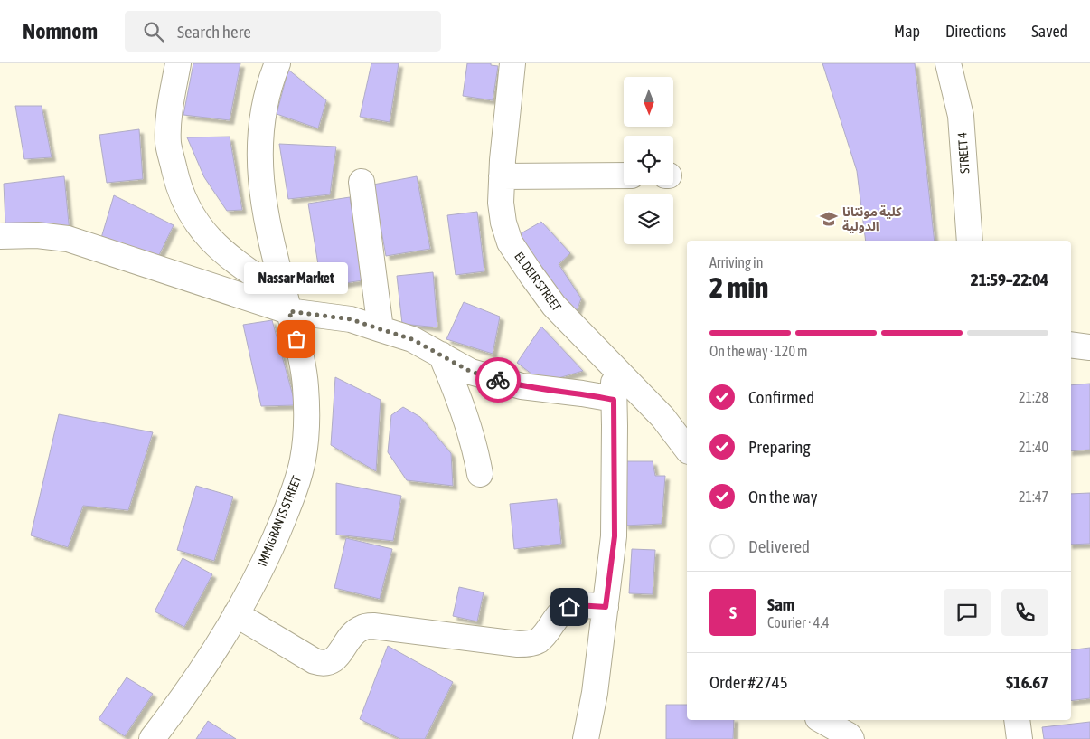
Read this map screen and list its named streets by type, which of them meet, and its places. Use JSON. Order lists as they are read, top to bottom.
{
  "streets": {
    "street": ["STREET 4", "EL DEIR STREET", "IMMIGRANTS STREET"]
  },
  "places": {
    "school or university": ["كلية مونتانا الدولية"],
    "other": ["Nassar Market"]
  },
  "north": "bottom",
  "page": {
    "header": "Nomnom",
    "search": "Search here",
    "nav": ["Map", "Directions", "Saved"],
    "heading": ["2 min", "Arriving in", "21:59–22:04"],
    "panel": [
      "Sam",
      "Courier · 4.4",
      "Order #2745",
      "$16.67"
    ],
    "bubble": "Nassar Market",
    "bar": "On the way · 120 m",
    "list": [
      ["Confirmed", "21:28"],
      ["Preparing", "21:40"],
      ["On the way", "21:47"],
      "Delivered"
    ],
    "round": "S"
  }
}
